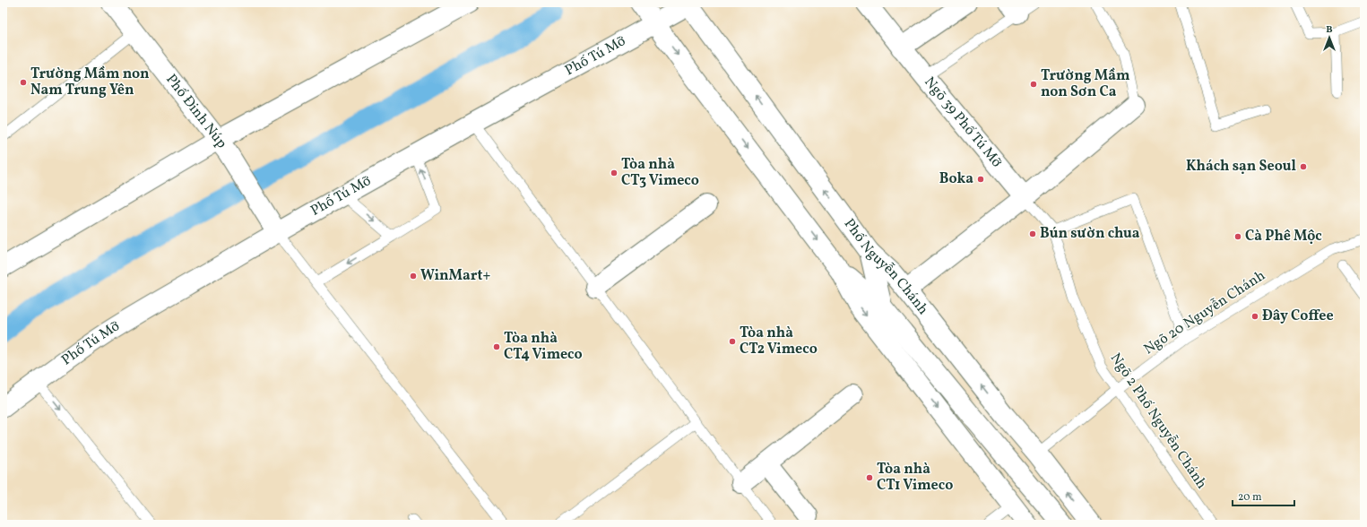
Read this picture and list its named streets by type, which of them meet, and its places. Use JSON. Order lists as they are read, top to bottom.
{
  "streets": {
    "street": [
      "Phố Tú Mỡ",
      "Phố Đinh Núp",
      "Ngõ 39 Phố Tú Mỡ",
      "Phố Nguyễn Chánh"
    ],
    "lane": ["Ngõ 20 Nguyễn Chánh", "Ngõ 2 Phố Nguyễn Chánh"]
  },
  "crossings": [
    ["Phố Tú Mỡ", "Phố Đinh Núp"],
    ["Phố Tú Mỡ", "Phố Nguyễn Chánh"],
    ["Phố Nguyễn Chánh", "Ngõ 20 Nguyễn Chánh"],
    ["Ngõ 20 Nguyễn Chánh", "Ngõ 2 Phố Nguyễn Chánh"]
  ],
  "places": [
    "Trường Mầm non Nam Trung Yên",
    "Trường Mầm non Sơn Ca",
    "Khách sạn Seoul",
    "Tòa nhà CT3 Vimeco",
    "Boka",
    "Bún sườn chua",
    "Cà Phê Mộc",
    "WinMart+",
    "Đây Coffee",
    "Tòa nhà CT2 Vimeco",
    "Tòa nhà CT4 Vimeco",
    "Tòa nhà CT1 Vimeco"
  ],
  "scale_bar": "20 m",
  "north": "top"
}
